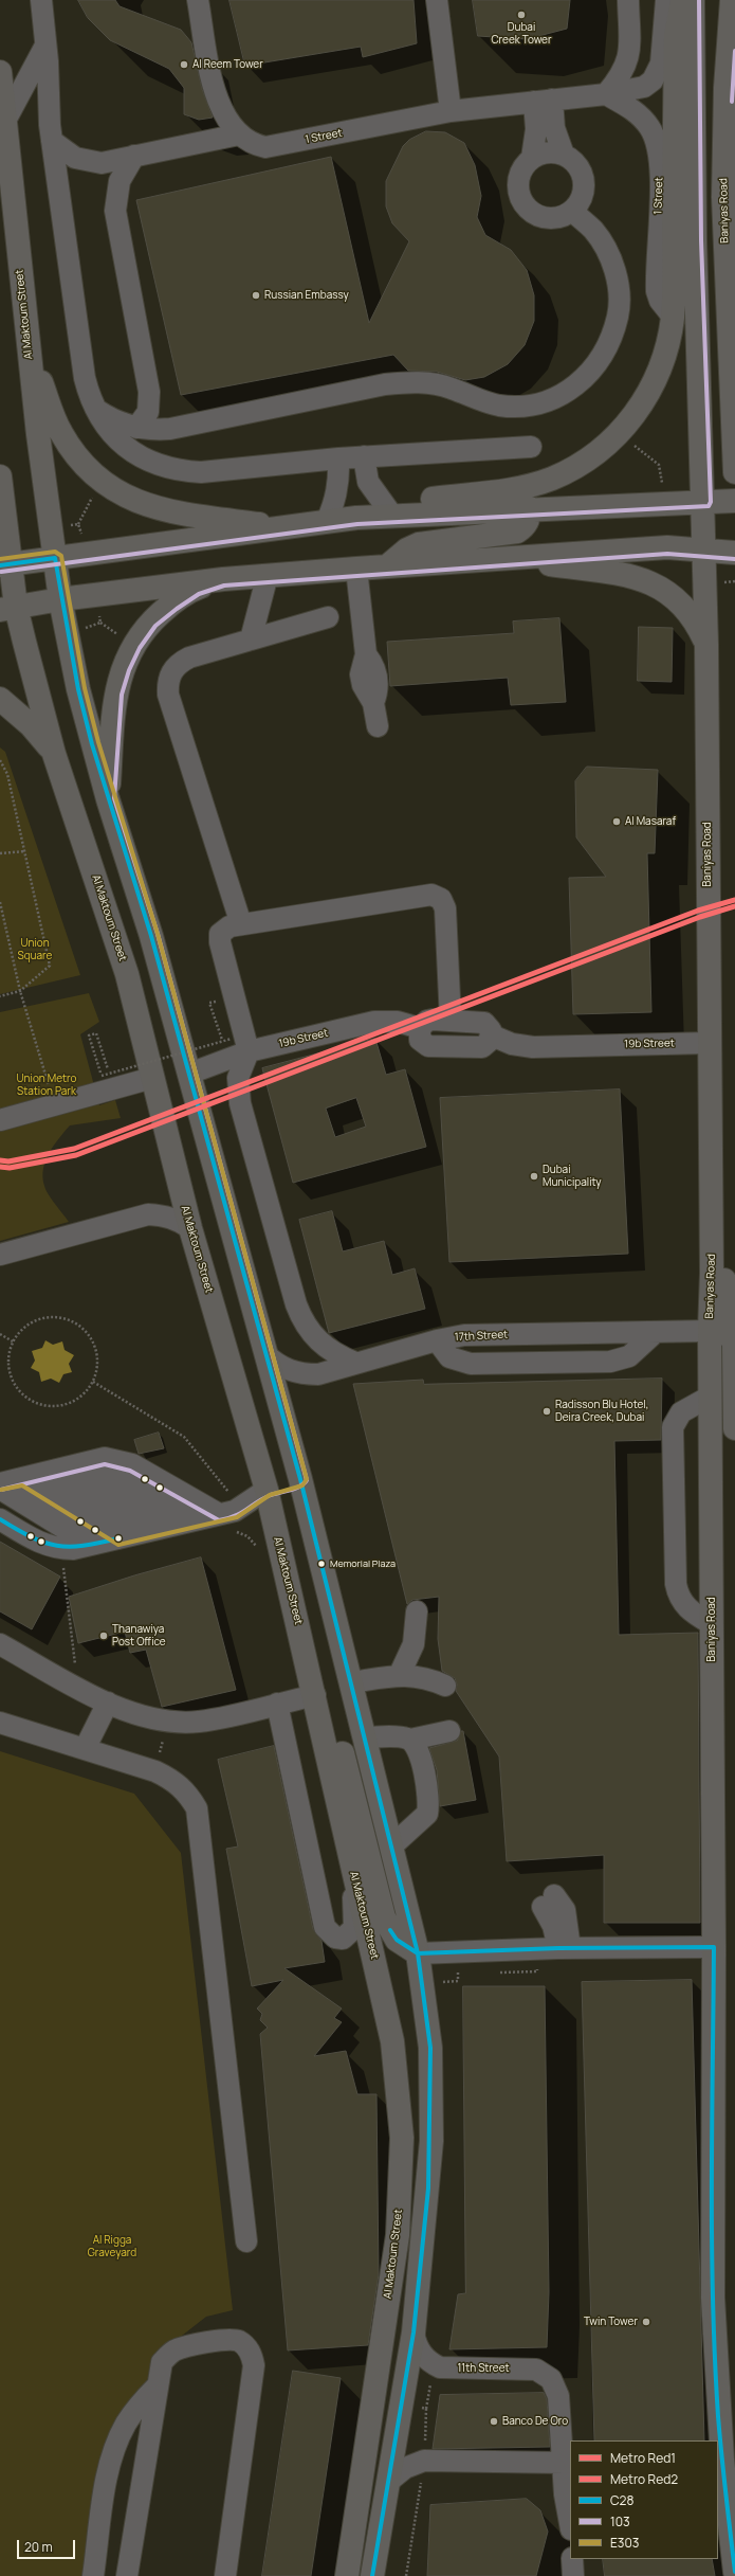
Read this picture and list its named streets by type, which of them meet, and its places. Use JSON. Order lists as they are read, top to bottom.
{
  "streets": {
    "main road": ["Baniyas Road", "Al Maktoum Street"],
    "street": [
      "1 Street",
      "19b Street",
      "17th Street",
      "11th Street"
    ]
  },
  "crossings": [
    ["Baniyas Road", "19b Street"],
    ["Baniyas Road", "17th Street"]
  ],
  "parks": ["Union Square", "Union Metro Station Park", "Al Rigga Graveyard"],
  "places": [
    "Dubai Creek Tower",
    "Al Reem Tower",
    "Russian Embassy",
    "Al Masaraf",
    "Dubai Municipality",
    "Radisson Blu Hotel, Deira Creek, Dubai",
    "Memorial Plaza",
    "Thanawiya Post Office",
    "Twin Tower",
    "Banco De Oro"
  ],
  "lines": [
    "transit line 103",
    "transit line E303",
    "transit line C28",
    "metro line Red1",
    "metro line Red2"
  ],
  "legend": [
    "Metro Red1",
    "Metro Red2",
    "C28",
    "103",
    "E303"
  ],
  "scale_bar": "20 m"
}
